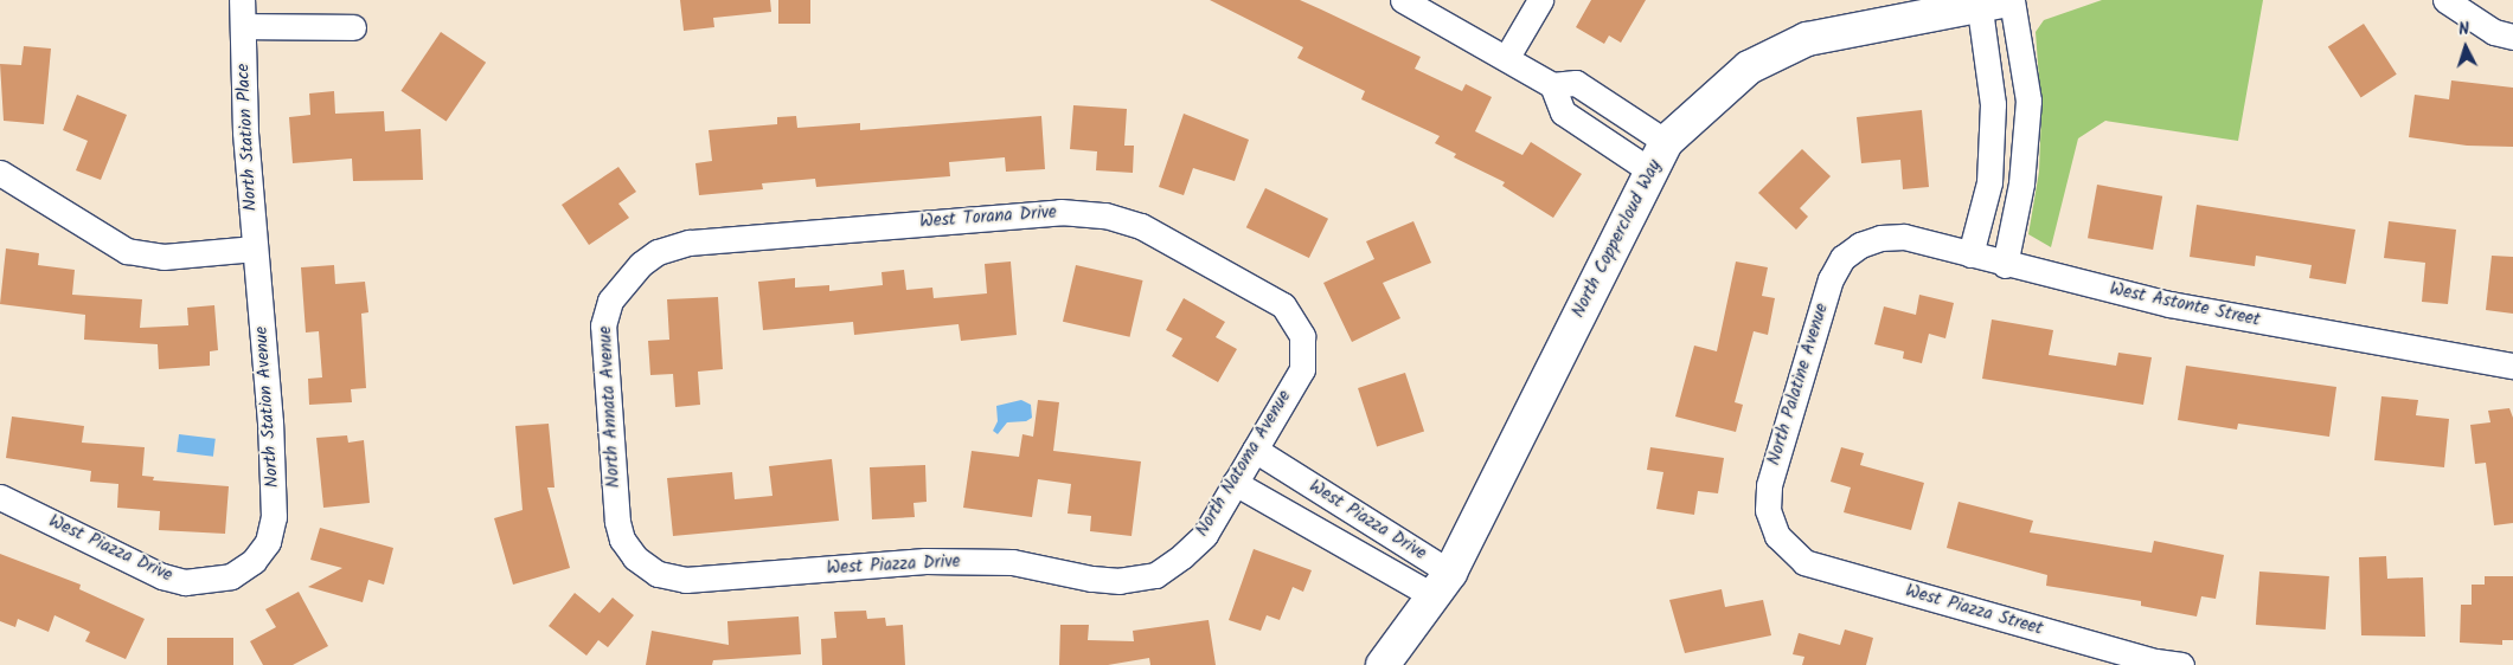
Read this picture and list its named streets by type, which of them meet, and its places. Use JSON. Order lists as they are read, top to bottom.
{
  "streets": {
    "street": [
      "North Station Place",
      "West Torana Drive",
      "North Coppercloud Way",
      "West Astonte Street",
      "North Palatine Avenue",
      "North Station Avenue",
      "North Annata Avenue",
      "North Natoma Avenue",
      "West Piazza Drive",
      "West Piazza Street"
    ]
  },
  "crossings": [
    ["North Station Place", "North Station Avenue"],
    ["West Torana Drive", "North Annata Avenue"],
    ["West Torana Drive", "North Natoma Avenue"],
    ["North Coppercloud Way", "West Piazza Drive"],
    ["West Astonte Street", "North Palatine Avenue"],
    ["North Palatine Avenue", "West Piazza Street"],
    ["North Station Avenue", "West Piazza Drive"],
    ["North Annata Avenue", "West Piazza Drive"],
    ["North Natoma Avenue", "West Piazza Drive"]
  ],
  "north": "top"
}
